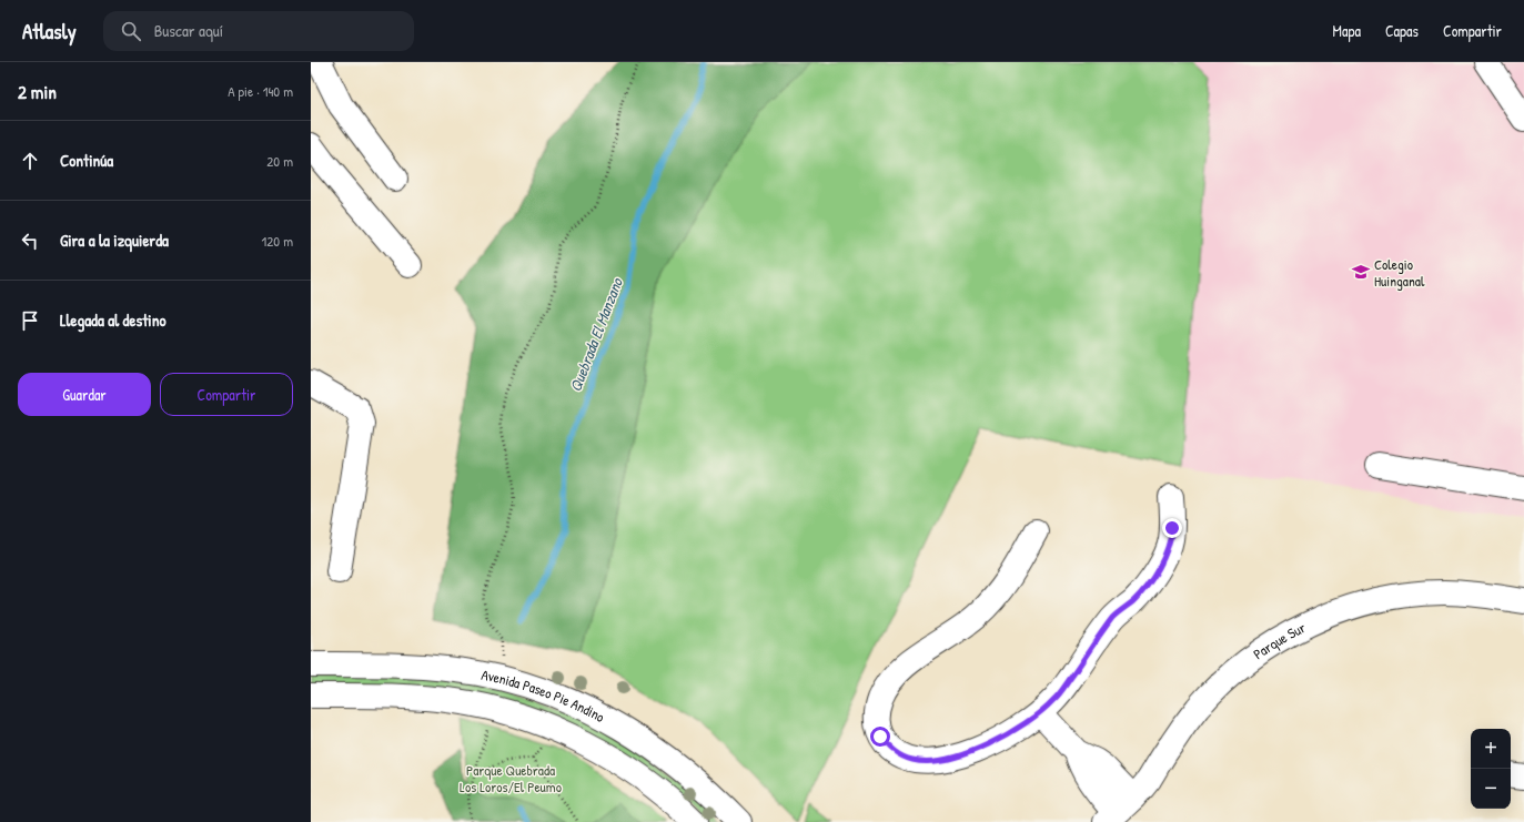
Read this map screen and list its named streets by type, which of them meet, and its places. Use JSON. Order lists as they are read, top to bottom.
{
  "streets": {
    "street": ["Parque Sur", "Avenida Paseo Pie Andino"]
  },
  "water": ["Quebrada El Manzano"],
  "parks": ["Parque Quebrada Los Loros/El Peumo"],
  "places": {
    "school or university": ["Colegio Huinganal"]
  },
  "page": {
    "header": "Atlasly",
    "search": "Buscar aquí",
    "nav": ["Mapa", "Capas", "Compartir"],
    "heading": ["2 min", "A pie · 140 m"],
    "list": [
      ["Continúa", "20 m"],
      ["Gira a la izquierda", "120 m"],
      "Llegada al destino"
    ],
    "buttons": ["Guardar", "Compartir"],
    "map_buttons": ["+", "−"]
  }
}
